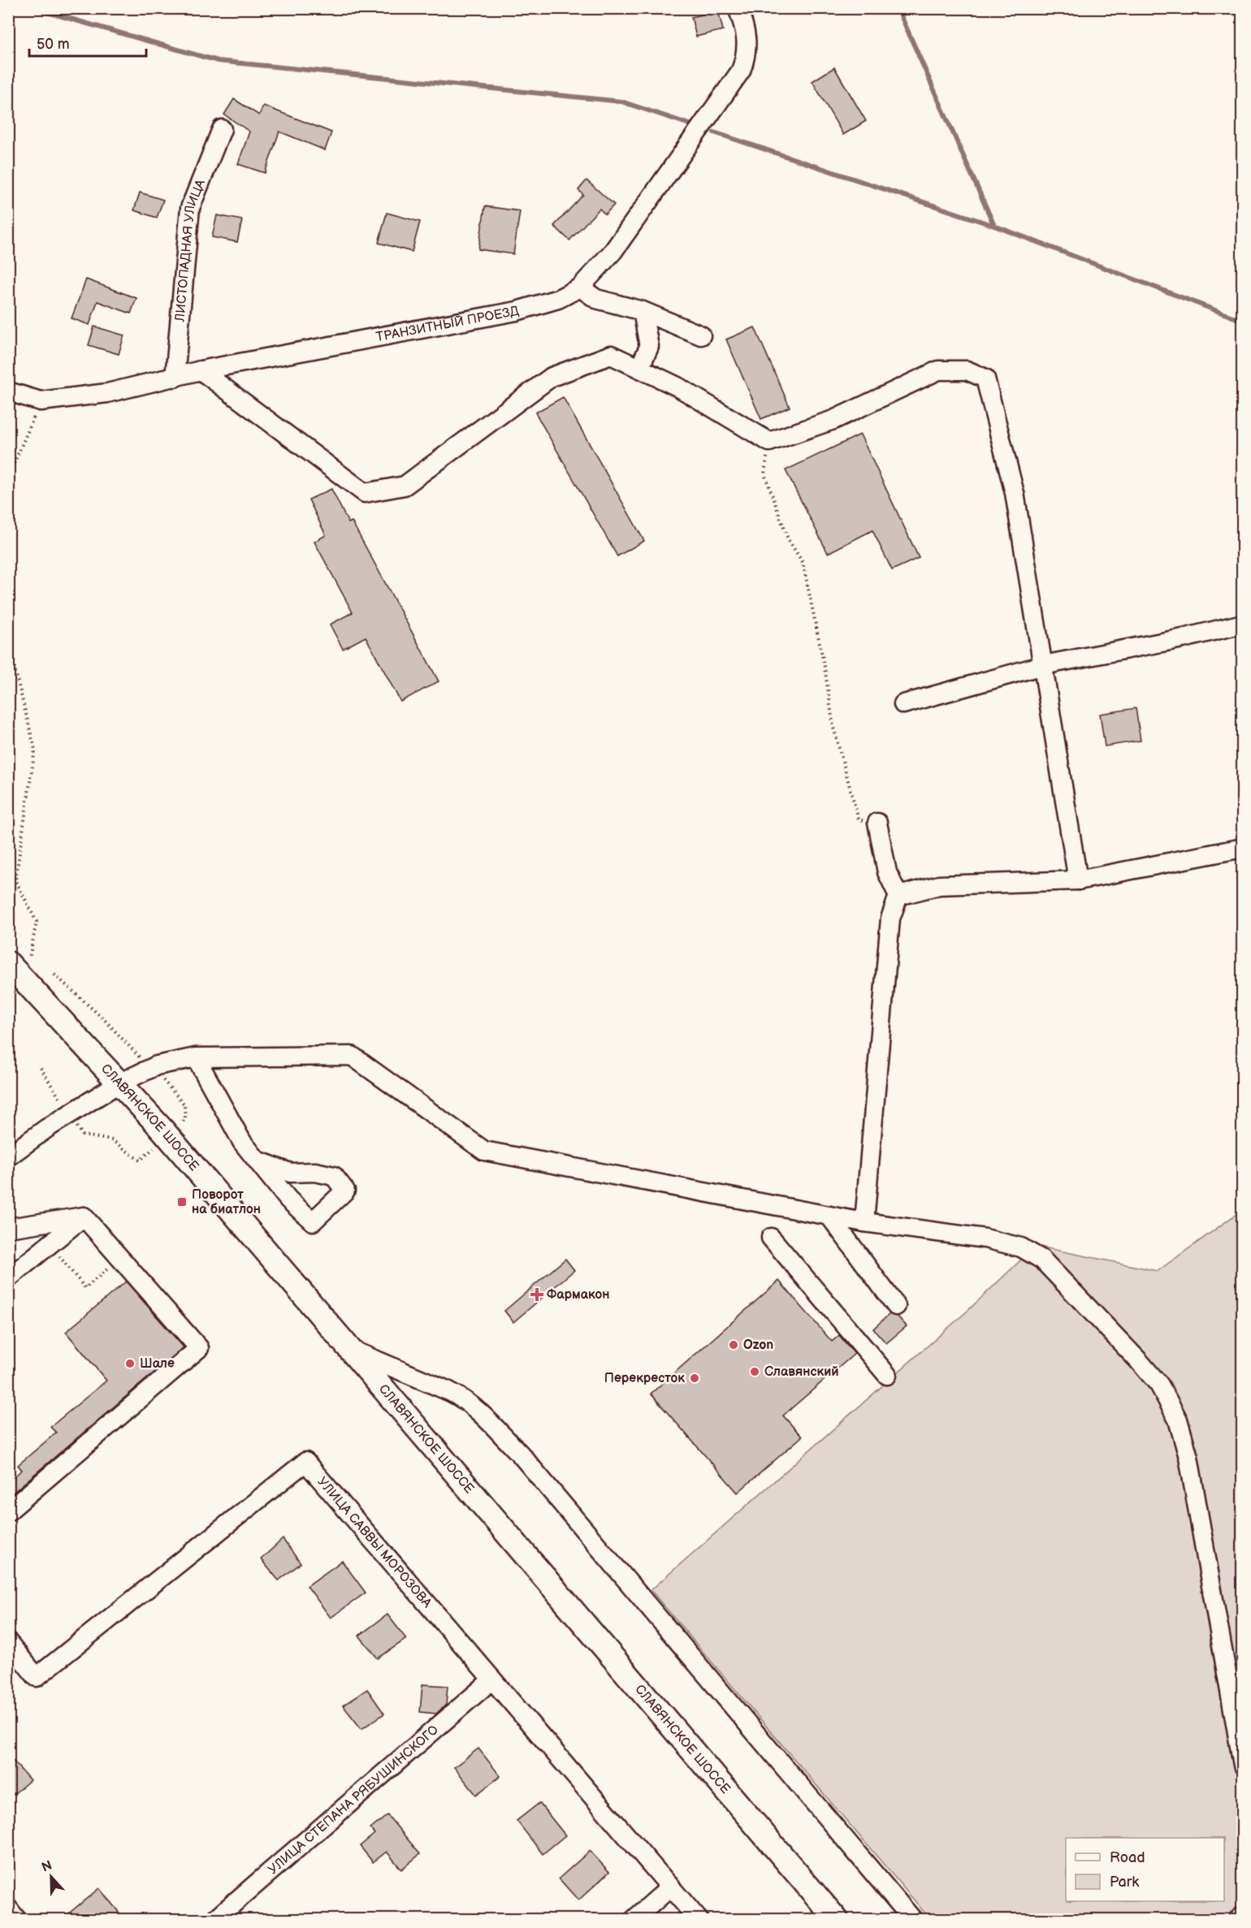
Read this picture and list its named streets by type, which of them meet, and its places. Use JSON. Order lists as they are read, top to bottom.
{
  "streets": {
    "main road": ["СЛАВЯНСКОЕ ШОССЕ"],
    "street": [
      "ЛИСТОПАДНАЯ УЛИЦА",
      "ТРАНЗИТНЫЙ ПРОЕЗД",
      "УЛИЦА САВВЫ МОРОЗОВА",
      "УЛИЦА СТЕПАНА РЯБУШИНСКОГО"
    ]
  },
  "crossings": [
    ["ЛИСТОПАДНАЯ УЛИЦА", "ТРАНЗИТНЫЙ ПРОЕЗД"],
    ["УЛИЦА САВВЫ МОРОЗОВА", "УЛИЦА СТЕПАНА РЯБУШИНСКОГО"]
  ],
  "places": {
    "transit": ["Поворот на биатлон"],
    "health": ["Фармакон"],
    "other": [
      "Ozon",
      "Шале",
      "Славянский",
      "Перекресток"
    ]
  },
  "legend": ["Road", "Park"],
  "scale_bar": "50 m",
  "north": "top"
}
